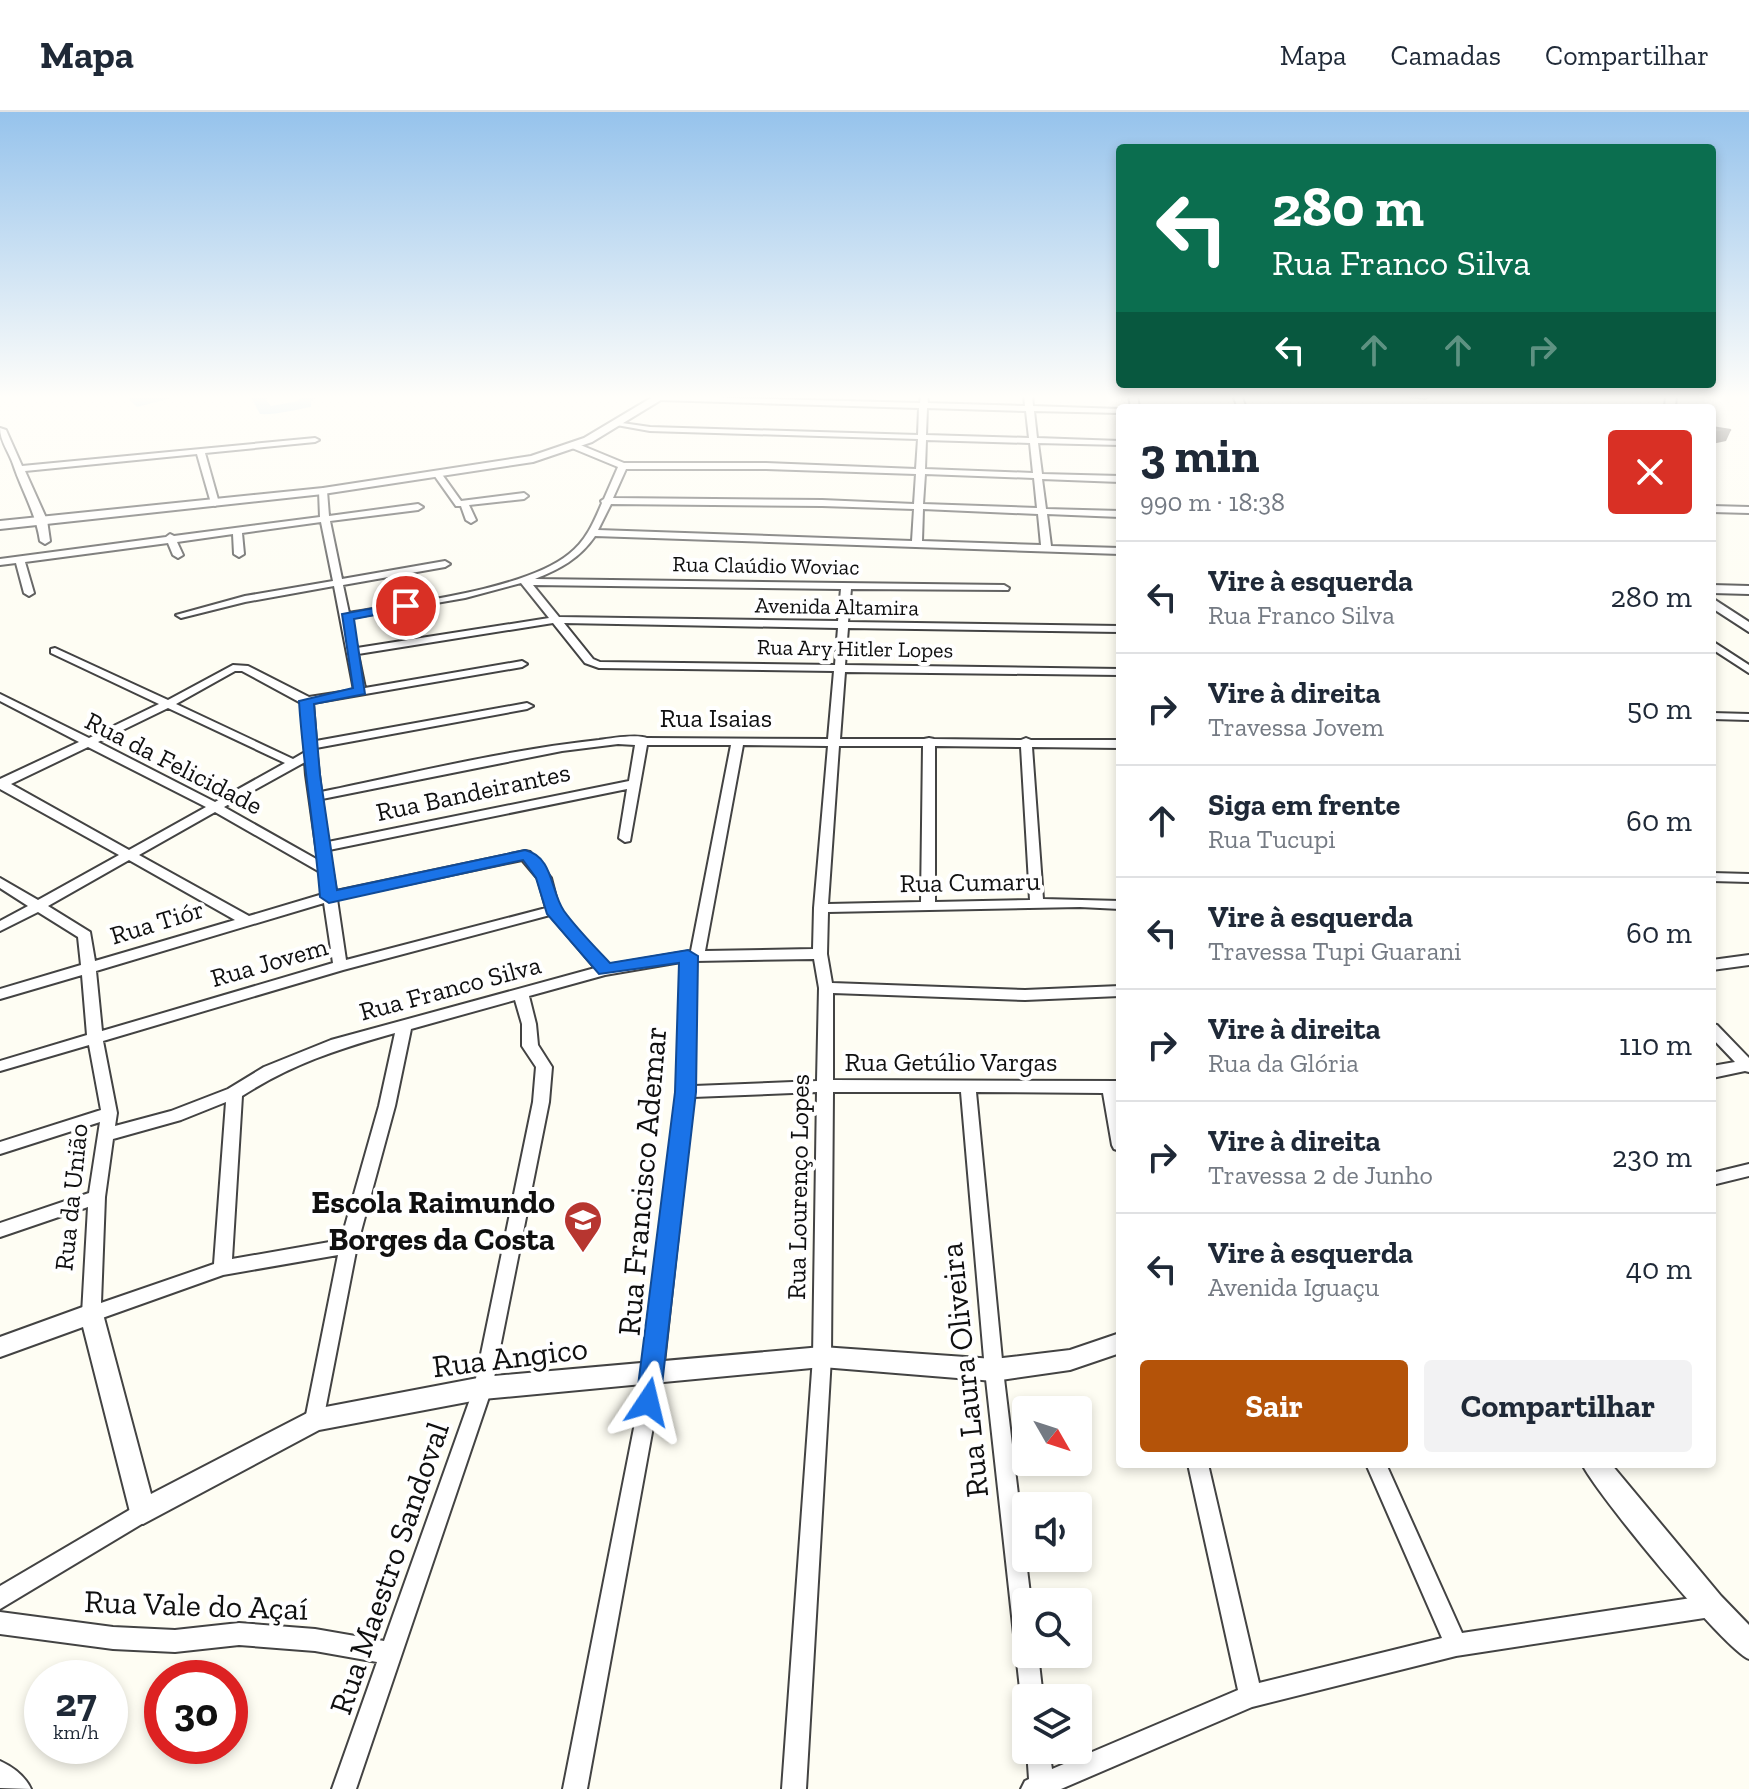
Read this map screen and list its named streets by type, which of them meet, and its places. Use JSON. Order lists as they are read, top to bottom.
{
  "streets": {
    "street": [
      "Rua Claúdio Woviac",
      "Avenida Altamira",
      "Rua Ary Hitler Lopes",
      "Rua Isaias",
      "Rua da Felicidade",
      "Rua Bandeirantes",
      "Rua Cumaru",
      "Rua Tiór",
      "Rua Jovem",
      "Rua Franco Silva",
      "Rua Getúlio Vargas",
      "Rua Francisco Ademar",
      "Rua Lourenço Lopes",
      "Rua da União",
      "Rua Angico",
      "Rua Laura Oliveira",
      "Rua Maestro Sandoval",
      "Rua Vale do Açaí"
    ]
  },
  "crossings": [
    ["Rua Claúdio Woviac", "Rua Lourenço Lopes"],
    ["Avenida Altamira", "Rua Ary Hitler Lopes"],
    ["Avenida Altamira", "Rua Lourenço Lopes"],
    ["Rua Ary Hitler Lopes", "Rua Lourenço Lopes"],
    ["Rua Isaias", "Rua Francisco Ademar"],
    ["Rua Isaias", "Rua Lourenço Lopes"],
    ["Rua Cumaru", "Rua Lourenço Lopes"],
    ["Rua Tiór", "Rua Jovem"],
    ["Rua Tiór", "Rua da União"],
    ["Rua Jovem", "Rua da União"],
    ["Rua Franco Silva", "Rua Francisco Ademar"],
    ["Rua Franco Silva", "Rua Lourenço Lopes"],
    ["Rua Franco Silva", "Rua da União"],
    ["Rua Franco Silva", "Rua Maestro Sandoval"],
    ["Rua Getúlio Vargas", "Rua Francisco Ademar"],
    ["Rua Getúlio Vargas", "Rua Lourenço Lopes"],
    ["Rua Getúlio Vargas", "Rua Laura Oliveira"],
    ["Rua Francisco Ademar", "Rua Angico"],
    ["Rua Lourenço Lopes", "Rua Angico"],
    ["Rua da União", "Rua Angico"],
    ["Rua Angico", "Rua Laura Oliveira"],
    ["Rua Angico", "Rua Maestro Sandoval"],
    ["Rua Maestro Sandoval", "Rua Vale do Açaí"]
  ],
  "places": {
    "school or university": ["Escola Raimundo Borges da Costa"]
  },
  "north": "bottom right",
  "page": {
    "header": "Mapa",
    "nav": ["Mapa", "Camadas", "Compartilhar"],
    "turn": ["280 m", "Rua Franco Silva"],
    "heading": ["3 min", "990 m · 18:38"],
    "list": [
      {
        "name": "Vire à esquerda",
        "note": "Rua Franco Silva",
        "value": "280 m"
      },
      {
        "name": "Vire à direita",
        "note": "Travessa Jovem",
        "value": "50 m"
      },
      {
        "name": "Siga em frente",
        "note": "Rua Tucupi",
        "value": "60 m"
      },
      {
        "name": "Vire à esquerda",
        "note": "Travessa Tupi Guarani",
        "value": "60 m"
      },
      {
        "name": "Vire à direita",
        "note": "Rua da Glória",
        "value": "110 m"
      },
      {
        "name": "Vire à direita",
        "note": "Travessa 2 de Junho",
        "value": "230 m"
      },
      {
        "name": "Vire à esquerda",
        "note": "Avenida Iguaçu",
        "value": "40 m"
      }
    ],
    "buttons": ["Sair", "Compartilhar"],
    "speed": "27 km/h",
    "limit": "30"
  }
}
